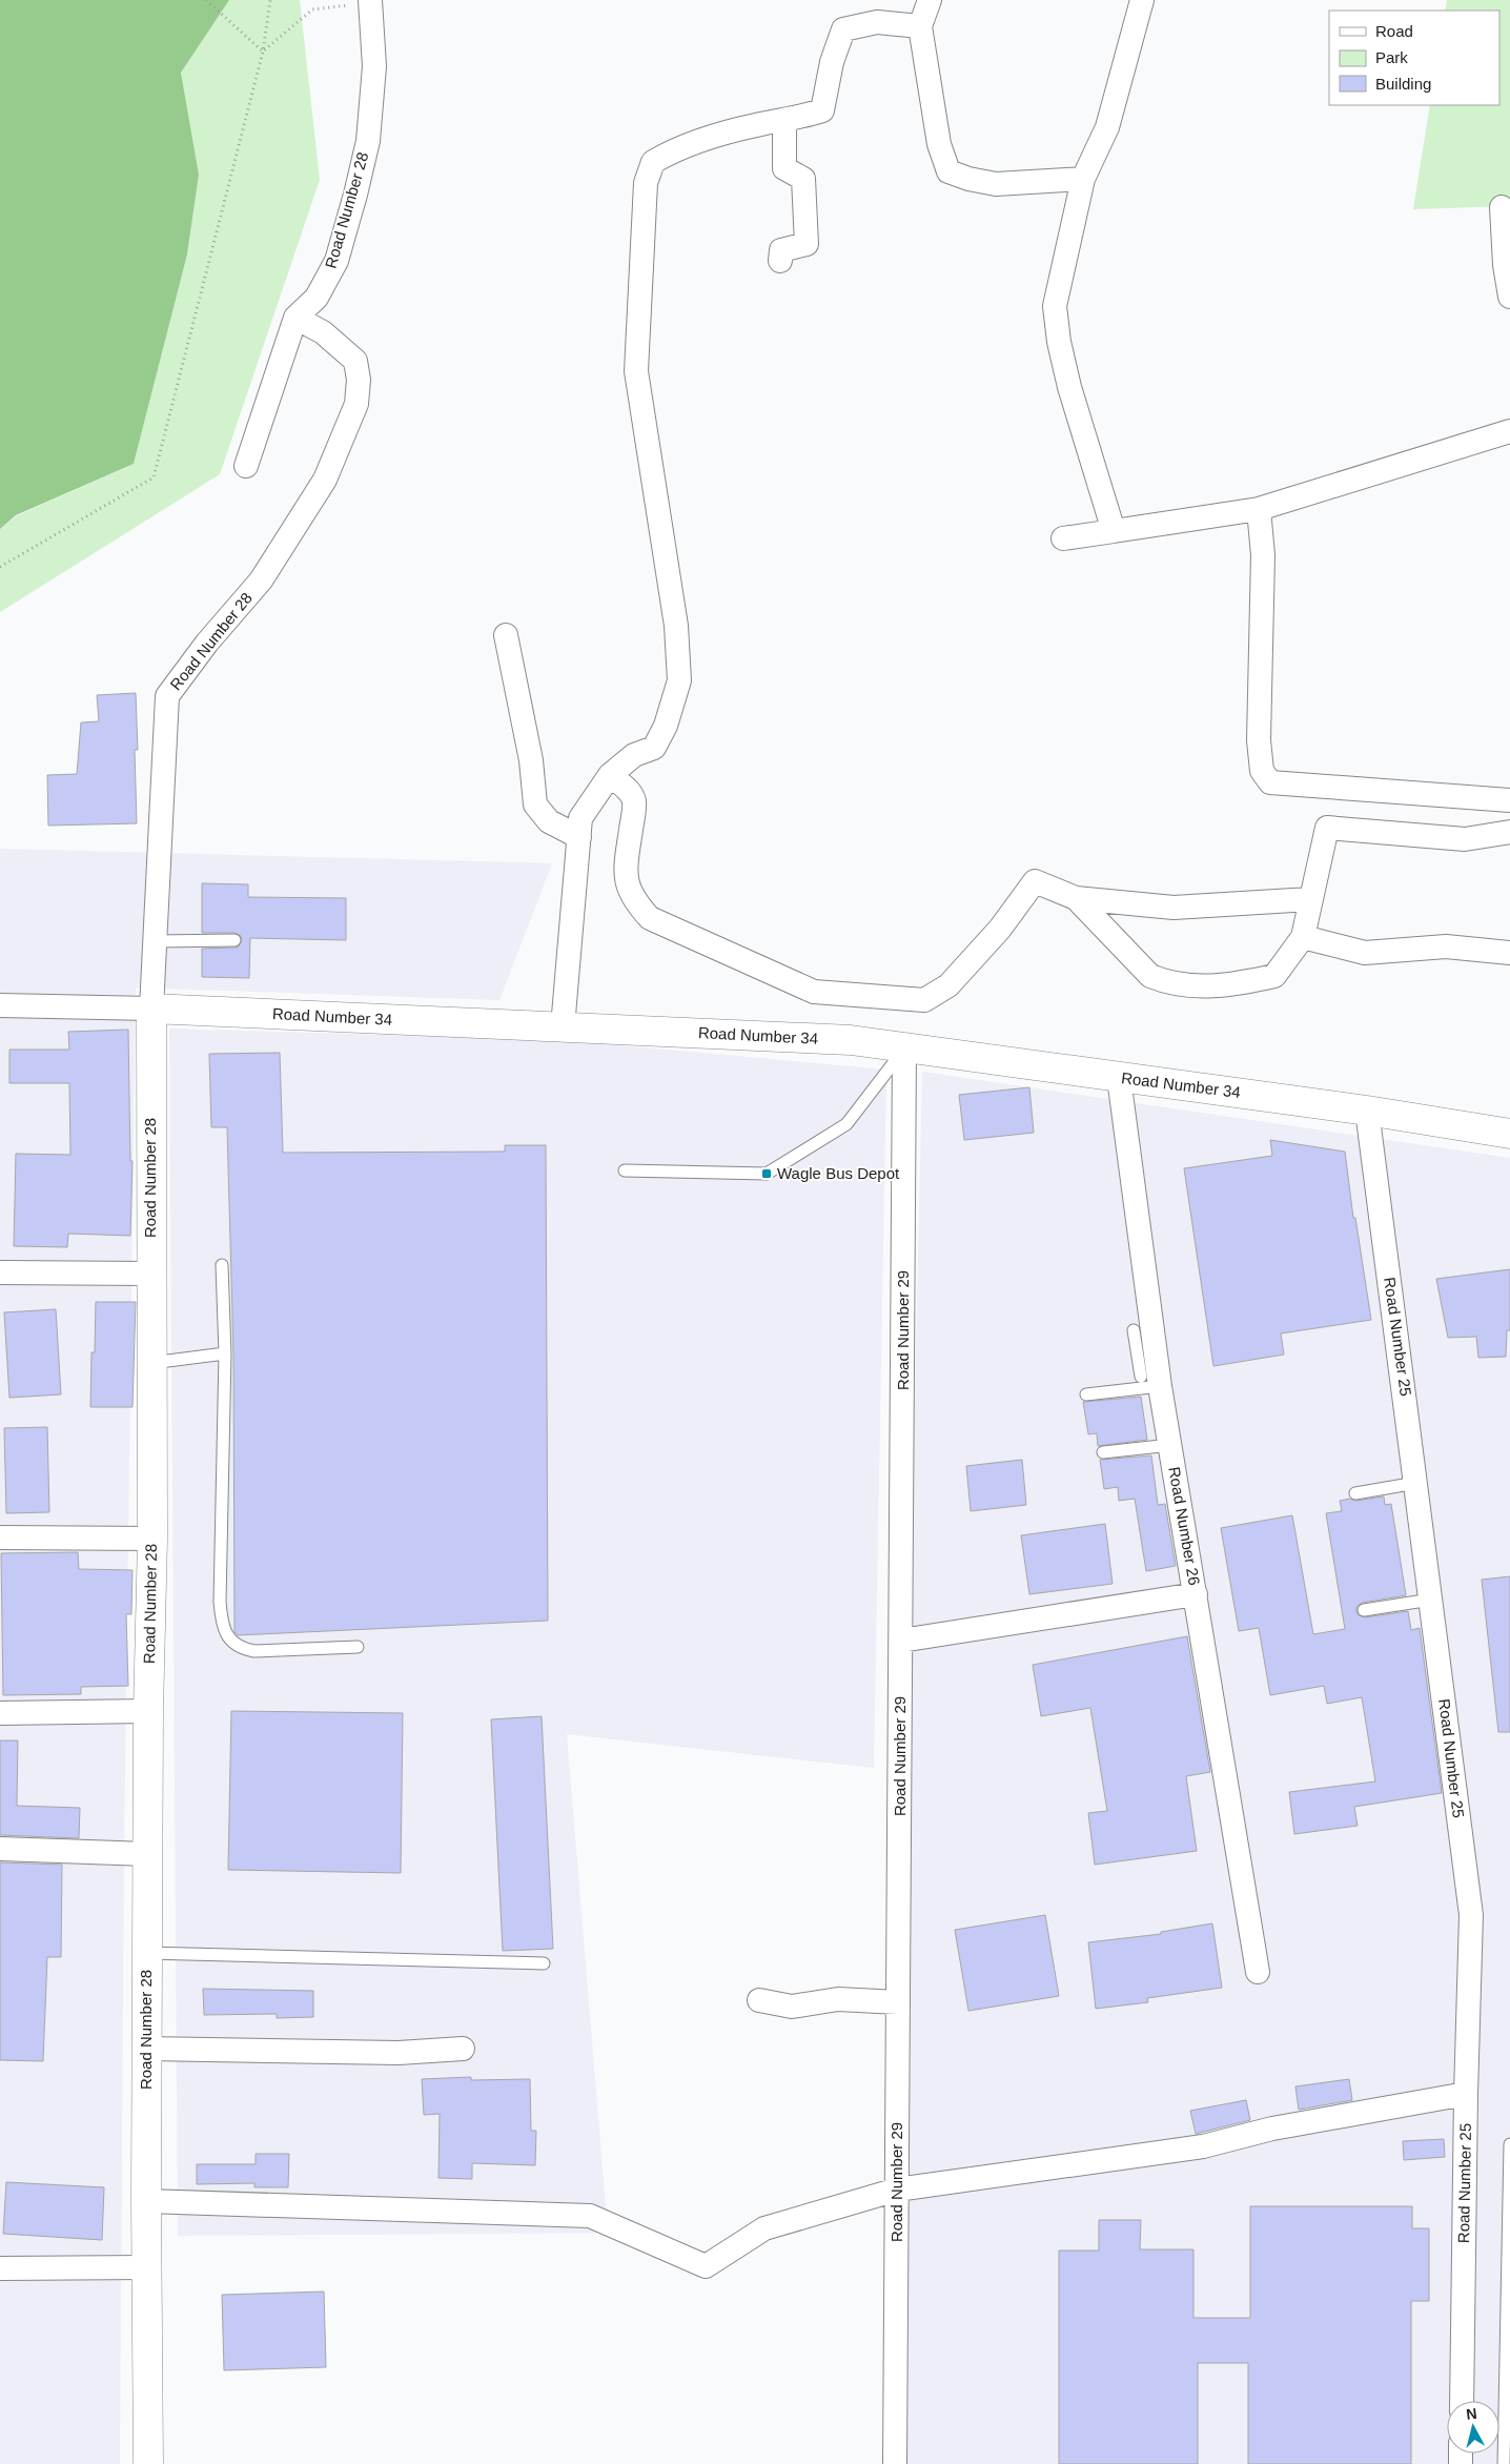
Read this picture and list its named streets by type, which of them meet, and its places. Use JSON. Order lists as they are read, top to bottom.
{
  "streets": {
    "street": [
      "Road Number 28",
      "Road Number 34",
      "Road Number 29",
      "Road Number 25",
      "Road Number 26"
    ]
  },
  "crossings": [
    ["Road Number 28", "Road Number 34"],
    ["Road Number 34", "Road Number 29"],
    ["Road Number 34", "Road Number 25"],
    ["Road Number 34", "Road Number 26"]
  ],
  "places": {
    "transit": ["Wagle Bus Depot"]
  },
  "legend": ["Road", "Park", "Building"],
  "north": "top"
}
